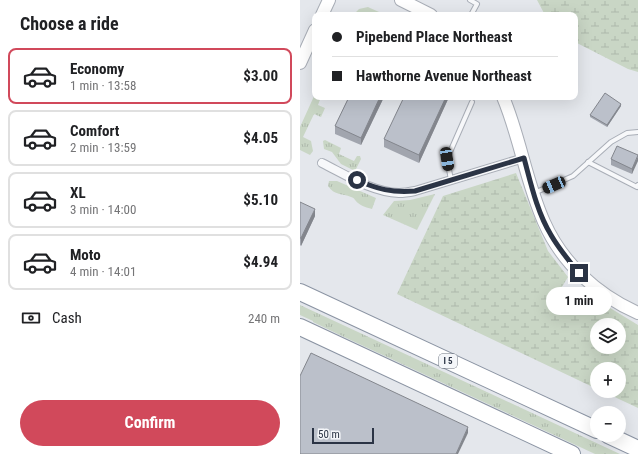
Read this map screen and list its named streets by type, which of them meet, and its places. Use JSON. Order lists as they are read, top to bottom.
{
  "streets": {
    "highway": ["I 5"]
  },
  "scale_bar": "50 m",
  "page": {
    "heading": "Choose a ride",
    "banner": ["Pipebend Place Northeast", "Hawthorne Avenue Northeast"],
    "list": [
      {
        "name": "Economy",
        "note": "1 min · 13:58",
        "value": "$3.00"
      },
      {
        "name": "Comfort",
        "note": "2 min · 13:59",
        "value": "$4.05"
      },
      {
        "name": "XL",
        "note": "3 min · 14:00",
        "value": "$5.10"
      },
      {
        "name": "Moto",
        "note": "4 min · 14:01",
        "value": "$4.94"
      }
    ],
    "bubble": "1 min",
    "pay": ["Cash", "240 m"],
    "map_buttons": ["+", "−"],
    "buttons": "Confirm",
    "scale": "50 m"
  }
}
